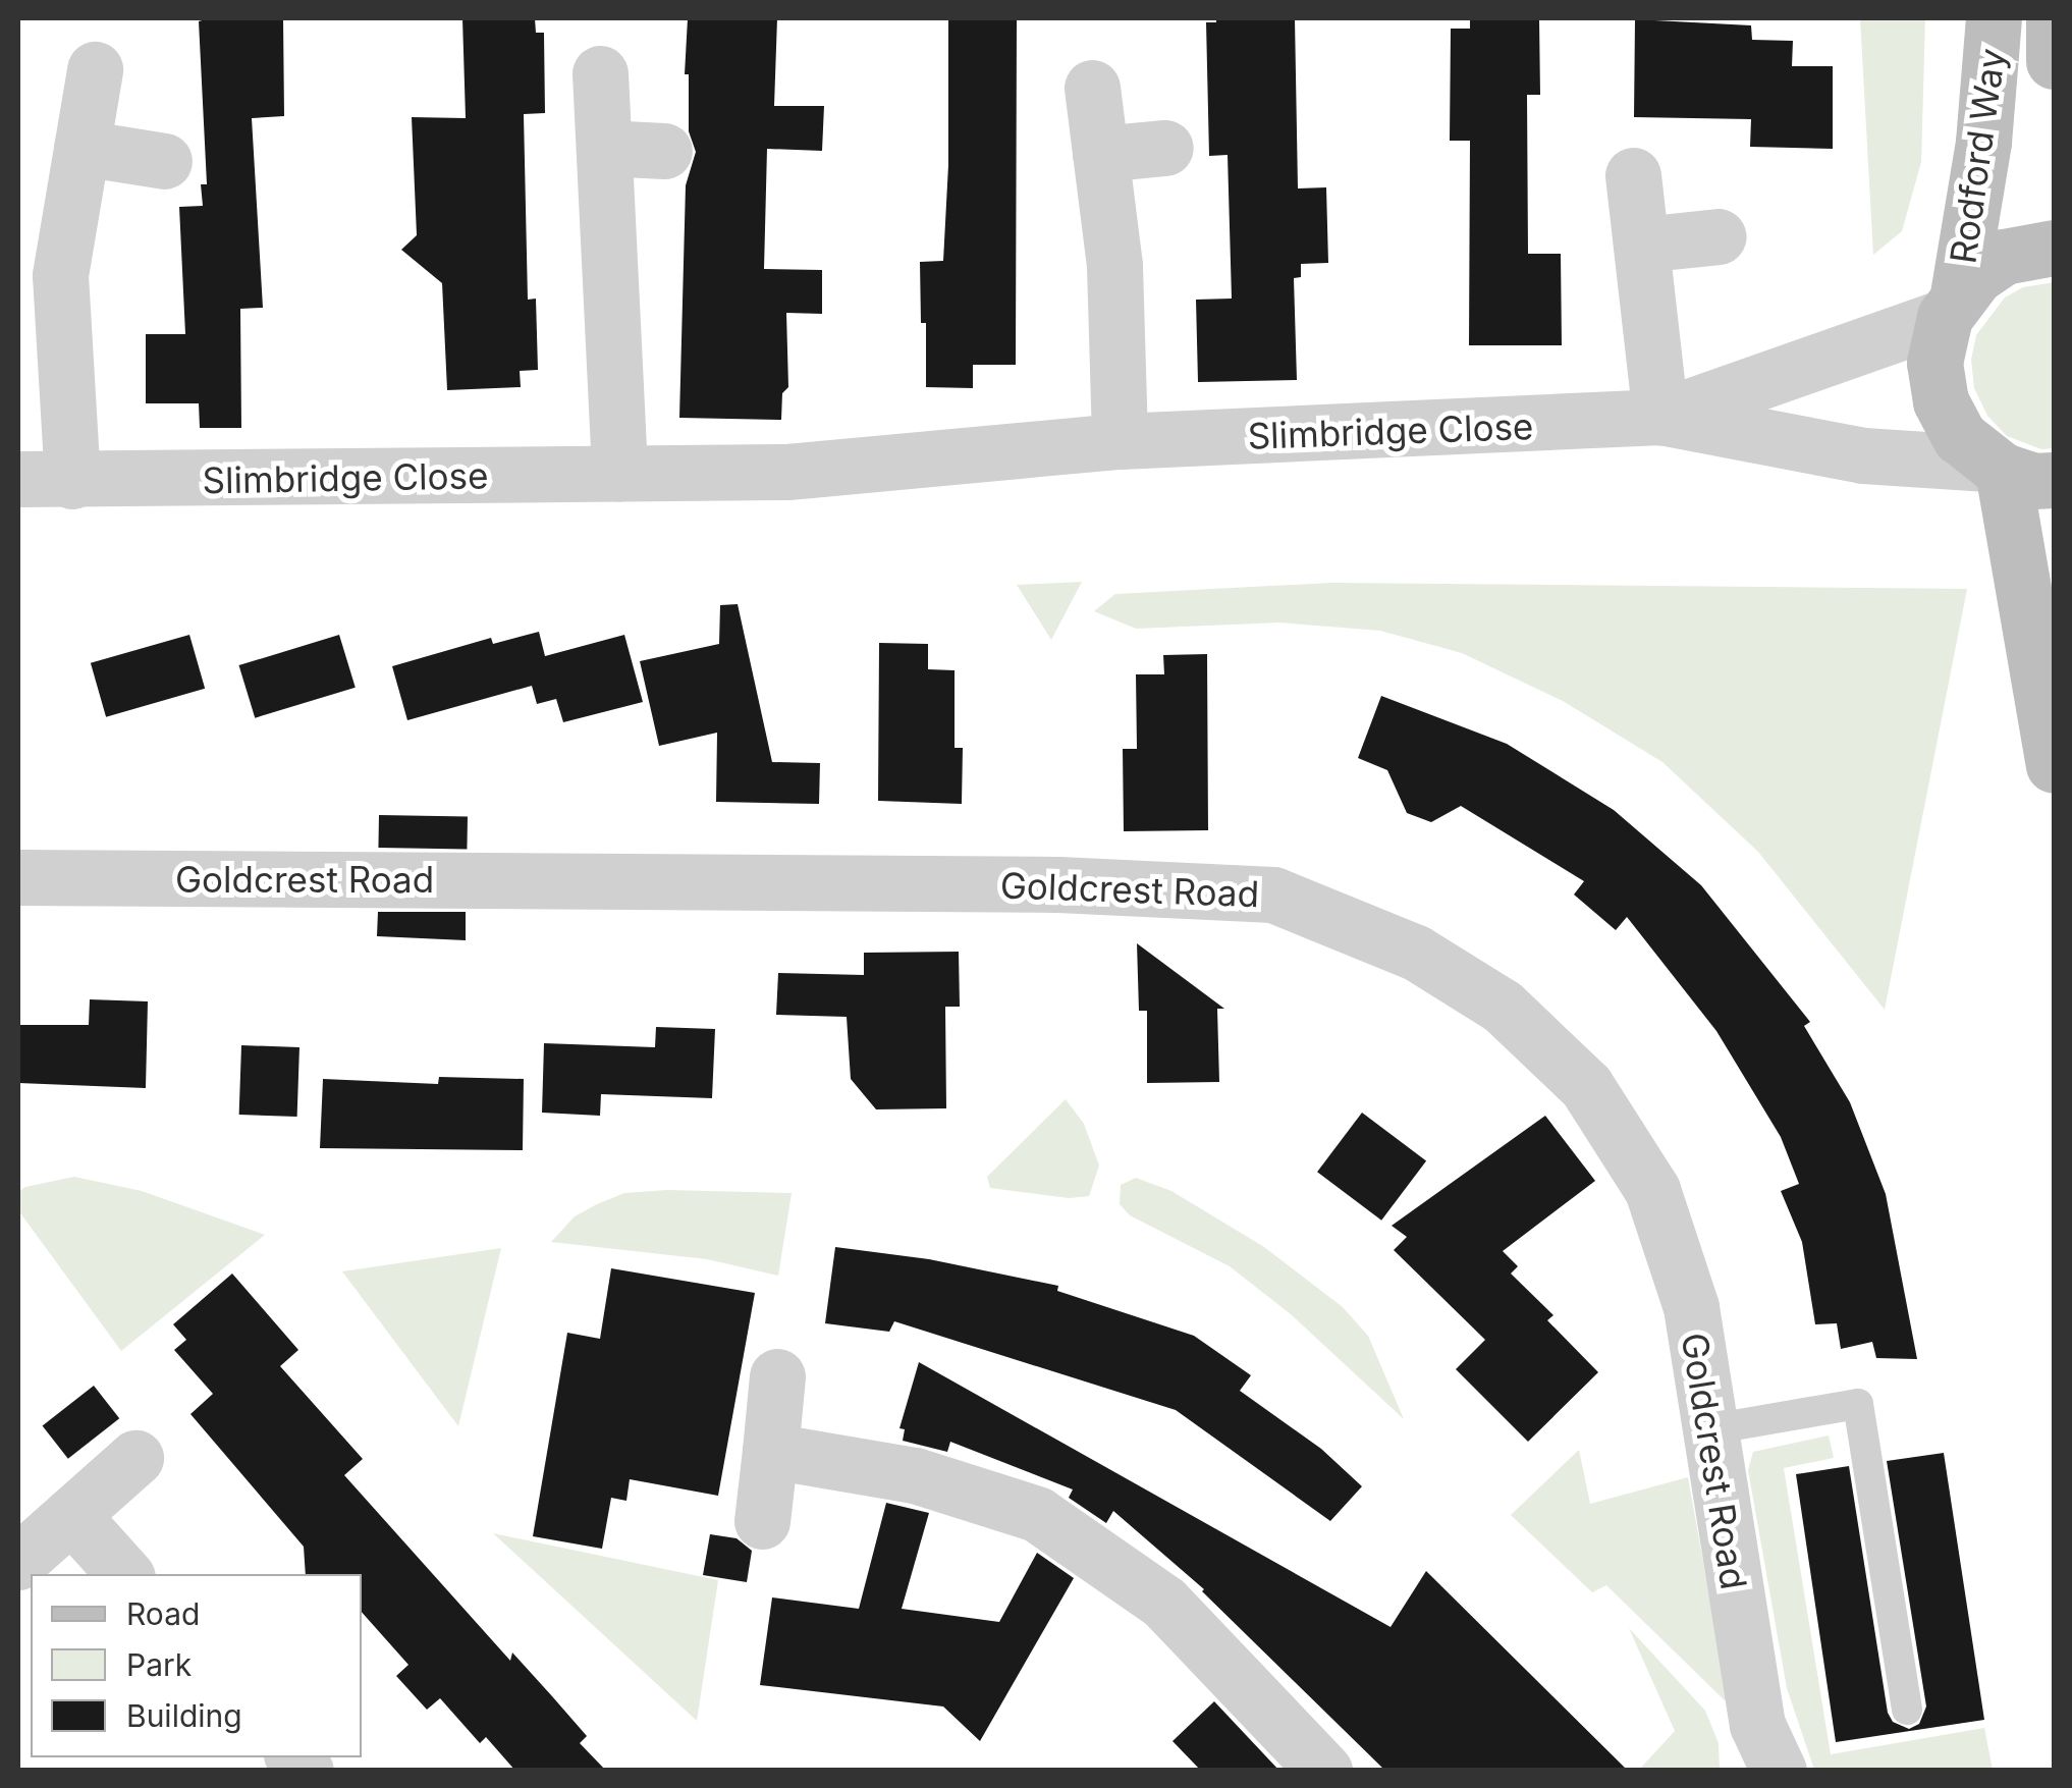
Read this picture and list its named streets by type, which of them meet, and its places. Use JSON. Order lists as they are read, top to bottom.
{
  "streets": {
    "street": ["Rodford Way", "Slimbridge Close", "Goldcrest Road"]
  },
  "crossings": [
    ["Rodford Way", "Slimbridge Close"]
  ],
  "legend": ["Road", "Park", "Building"]
}
